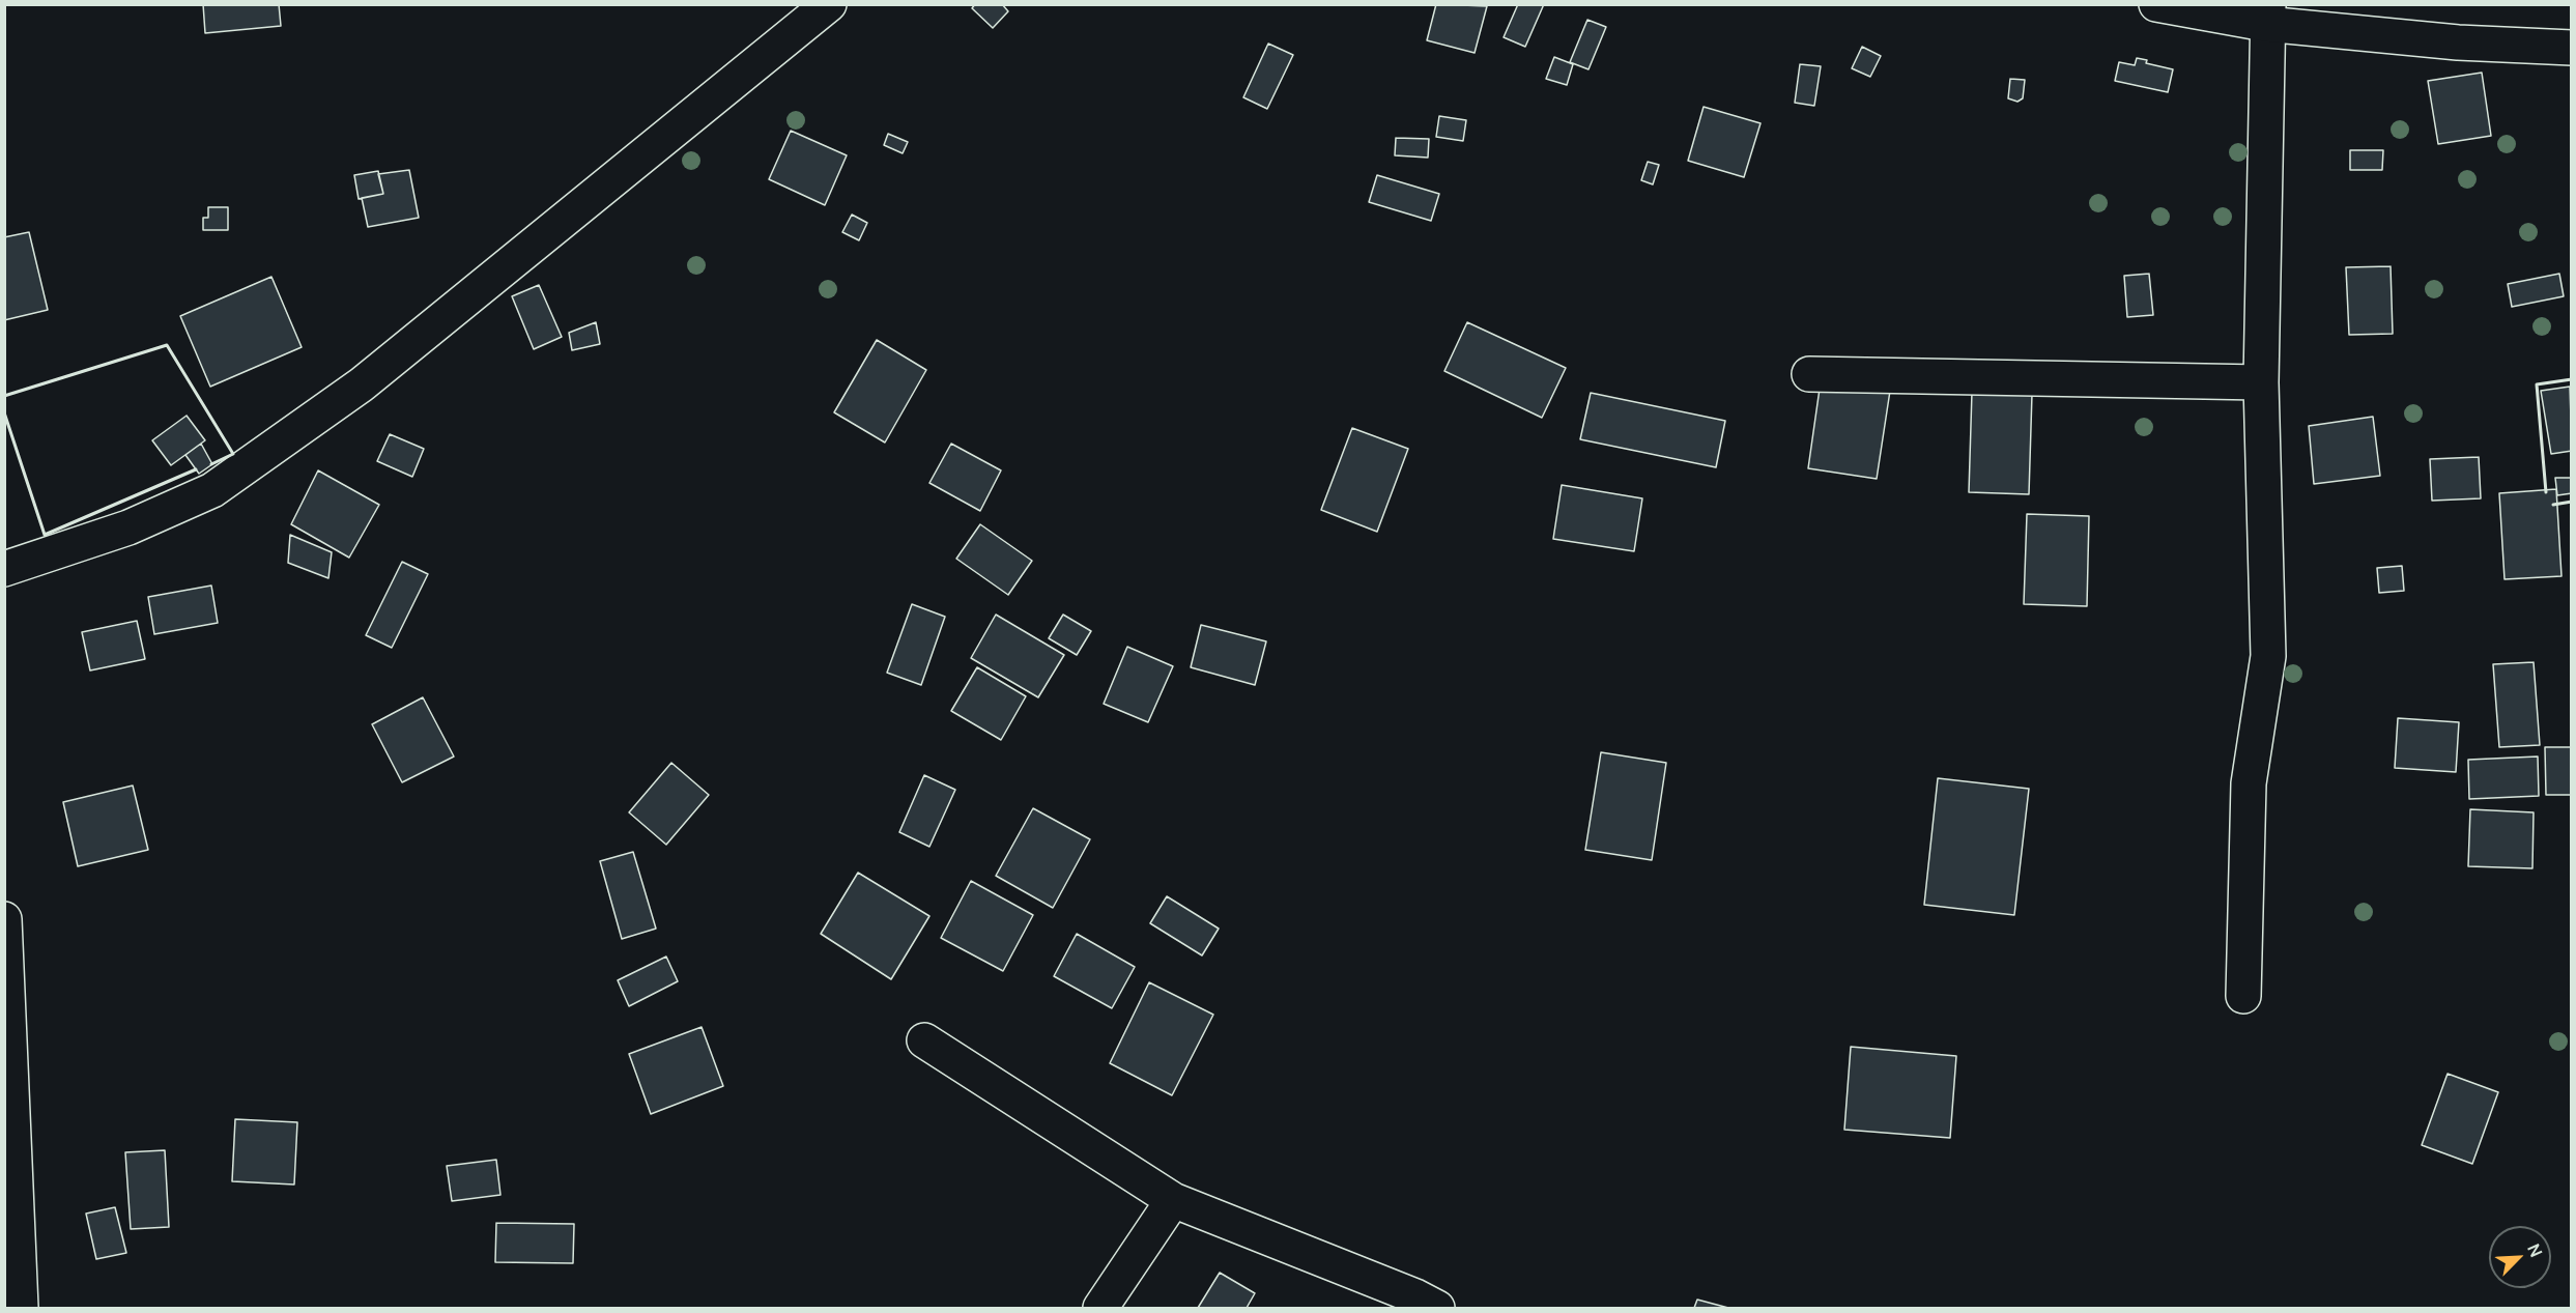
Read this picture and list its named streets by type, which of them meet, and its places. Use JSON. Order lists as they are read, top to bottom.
{
  "north": "top right"
}
